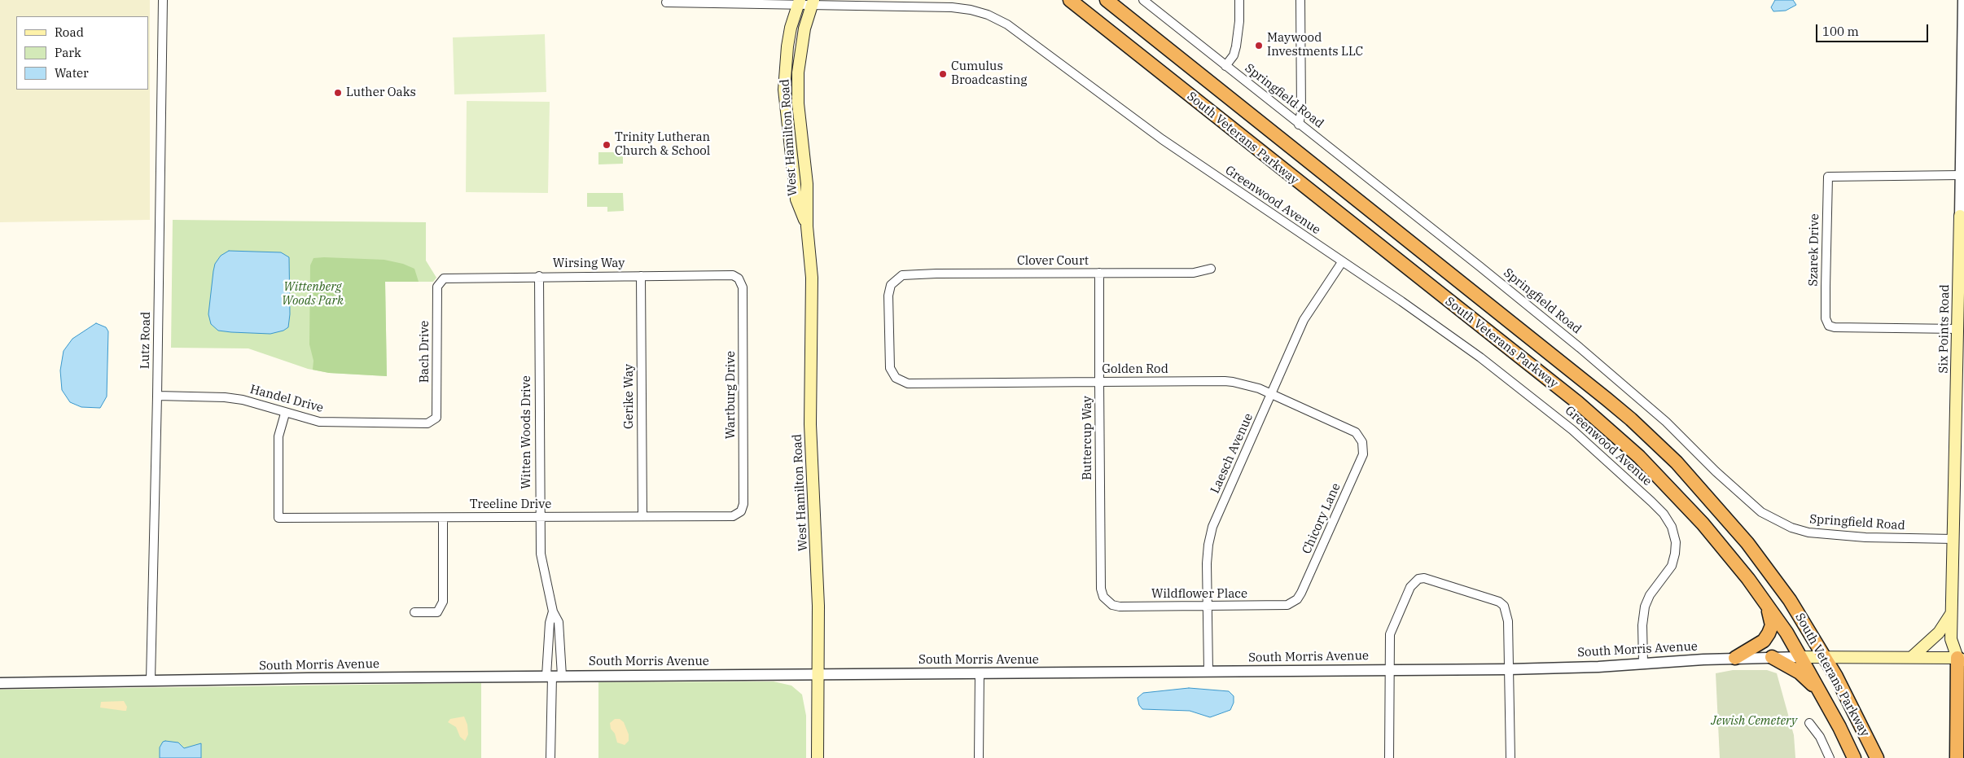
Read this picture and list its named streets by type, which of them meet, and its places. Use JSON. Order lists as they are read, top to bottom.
{
  "streets": {
    "highway": ["South Veterans Parkway"],
    "main road": ["West Hamilton Road", "Six Points Road", "South Morris Avenue"],
    "street": [
      "Springfield Road",
      "Greenwood Avenue",
      "Szarek Drive",
      "Clover Court",
      "Wirsing Way",
      "Lutz Road",
      "Bach Drive",
      "Golden Rod",
      "Wartburg Drive",
      "Gerike Way",
      "Handel Drive",
      "Witten Woods Drive",
      "Buttercup Way",
      "Laesch Avenue",
      "Treeline Drive",
      "Chicory Lane",
      "Wildflower Place"
    ]
  },
  "crossings": [
    ["Springfield Road", "Six Points Road"],
    ["West Hamilton Road", "Greenwood Avenue"],
    ["West Hamilton Road", "South Morris Avenue"],
    ["South Veterans Parkway", "South Morris Avenue"],
    ["Greenwood Avenue", "Laesch Avenue"],
    ["Greenwood Avenue", "South Morris Avenue"],
    ["Szarek Drive", "Six Points Road"],
    ["Clover Court", "Golden Rod"],
    ["Clover Court", "Buttercup Way"],
    ["Wirsing Way", "Bach Drive"],
    ["Wirsing Way", "Wartburg Drive"],
    ["Wirsing Way", "Gerike Way"],
    ["Wirsing Way", "Witten Woods Drive"],
    ["Six Points Road", "South Morris Avenue"],
    ["Lutz Road", "Handel Drive"],
    ["Lutz Road", "South Morris Avenue"],
    ["Bach Drive", "Handel Drive"],
    ["Golden Rod", "Buttercup Way"],
    ["Golden Rod", "Laesch Avenue"],
    ["Golden Rod", "Chicory Lane"],
    ["Wartburg Drive", "Treeline Drive"],
    ["Gerike Way", "Treeline Drive"],
    ["Handel Drive", "Treeline Drive"],
    ["Witten Woods Drive", "Treeline Drive"],
    ["Witten Woods Drive", "South Morris Avenue"],
    ["Buttercup Way", "Wildflower Place"],
    ["Laesch Avenue", "Wildflower Place"],
    ["Laesch Avenue", "South Morris Avenue"],
    ["Chicory Lane", "Wildflower Place"]
  ],
  "parks": ["Wittenberg Woods Park", "Jewish Cemetery"],
  "places": [
    "Maywood Investments LLC",
    "Cumulus Broadcasting",
    "Luther Oaks",
    "Trinity Lutheran Church & School"
  ],
  "legend": ["Road", "Park", "Water"],
  "scale_bar": "100 m"
}
